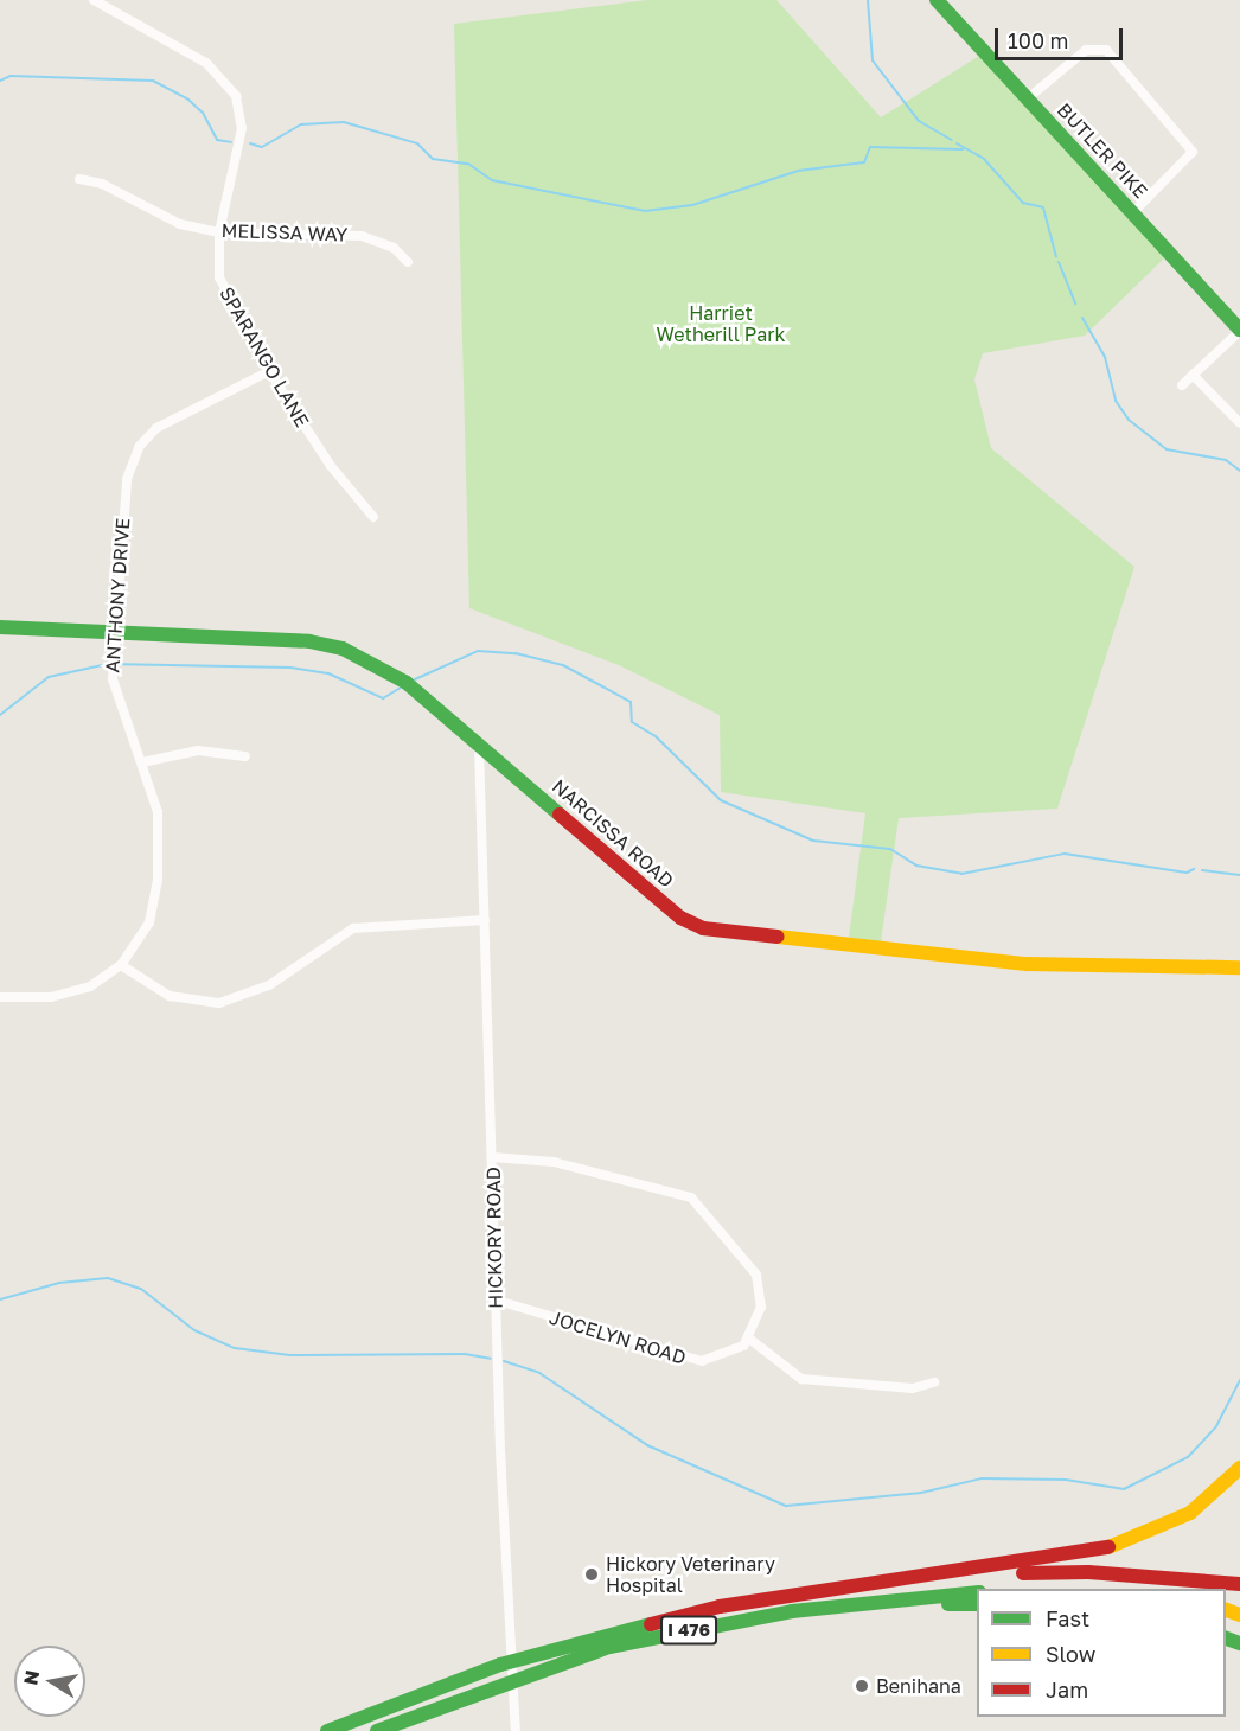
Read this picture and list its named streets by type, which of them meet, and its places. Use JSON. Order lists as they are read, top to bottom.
{
  "streets": {
    "main road": ["BUTLER PIKE", "NARCISSA ROAD", "I 476"],
    "street": [
      "MELISSA WAY",
      "SPARANGO LANE",
      "ANTHONY DRIVE",
      "HICKORY ROAD",
      "JOCELYN ROAD"
    ]
  },
  "crossings": [
    ["MELISSA WAY", "SPARANGO LANE"],
    ["SPARANGO LANE", "ANTHONY DRIVE"],
    ["ANTHONY DRIVE", "NARCISSA ROAD"],
    ["NARCISSA ROAD", "HICKORY ROAD"],
    ["HICKORY ROAD", "JOCELYN ROAD"]
  ],
  "parks": ["Harriet Wetherill Park"],
  "places": ["Hickory Veterinary Hospital", "Benihana"],
  "legend": ["Fast", "Slow", "Jam"],
  "scale_bar": "100 m",
  "north": "left"
}
